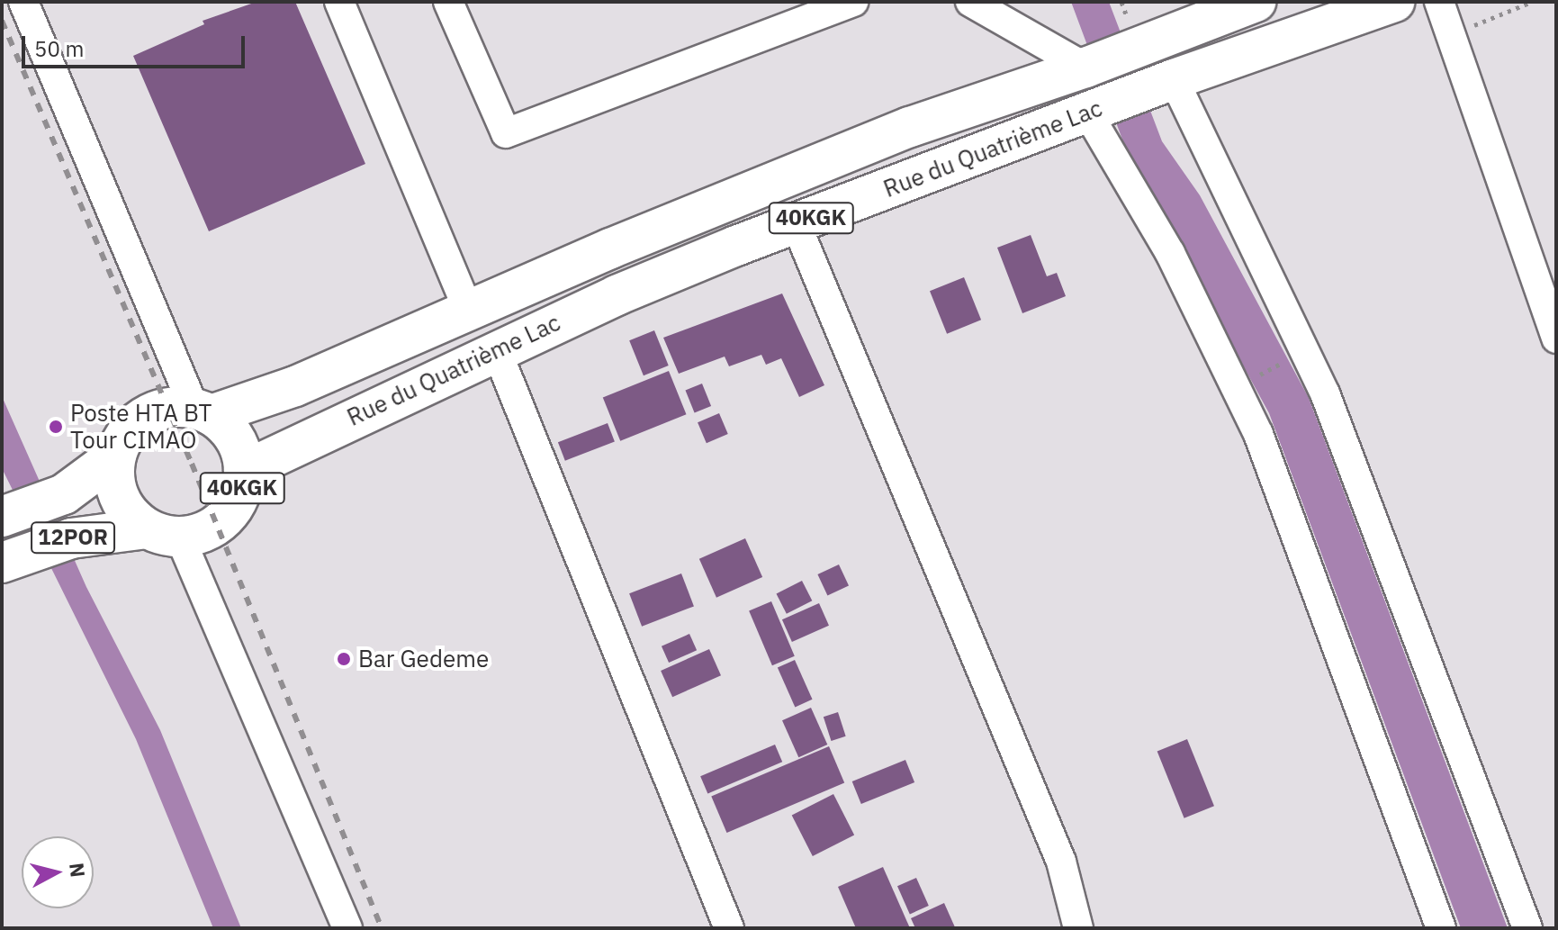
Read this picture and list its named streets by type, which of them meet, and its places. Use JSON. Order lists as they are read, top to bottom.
{
  "streets": {
    "main road": ["Rue du Quatrième Lac", "40KGK", "12POR"]
  },
  "crossings": [
    ["Rue du Quatrième Lac", "40KGK"],
    ["Rue du Quatrième Lac", "12POR"],
    ["40KGK", "12POR"]
  ],
  "places": ["Poste HTA BT Tour CIMAO", "Bar Gedeme"],
  "scale_bar": "50 m",
  "north": "right"
}
